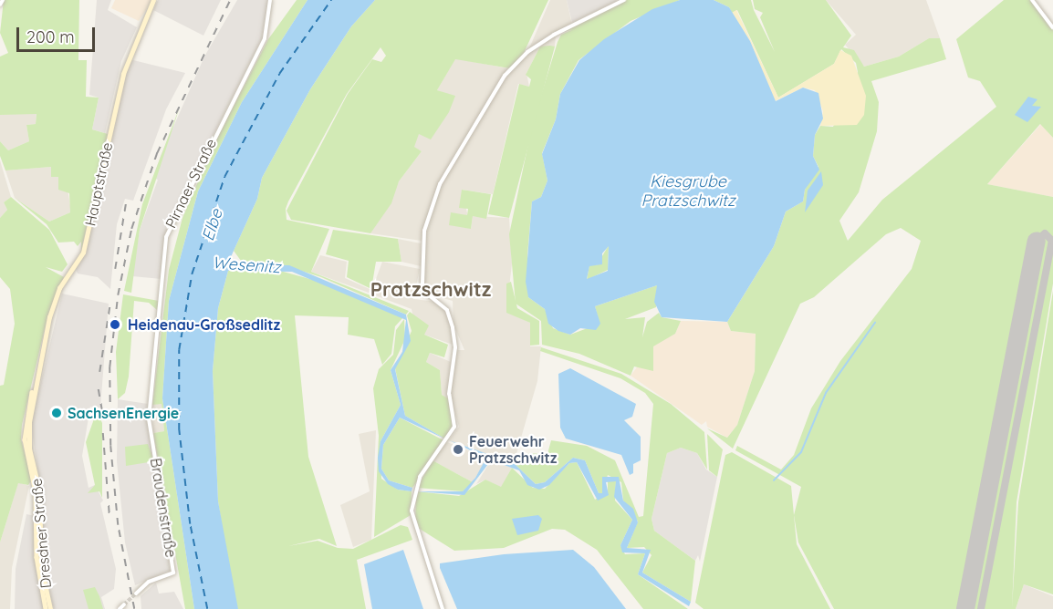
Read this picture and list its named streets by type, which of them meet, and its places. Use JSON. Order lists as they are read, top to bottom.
{
  "streets": {
    "main road": ["Hauptstraße", "Dresdner Straße"],
    "street": ["Pirnaer Straße", "Braudenstraße"]
  },
  "crossings": [
    ["Pirnaer Straße", "Braudenstraße"],
    ["Hauptstraße", "Dresdner Straße"]
  ],
  "districts": ["Pratzschwitz"],
  "water": ["Kiesgrube Pratzschwitz", "Elbe", "Wesenitz"],
  "places": ["Heidenau-Großsedlitz", "SachsenEnergie", "Feuerwehr Pratzschwitz"],
  "scale_bar": "200 m"
}
